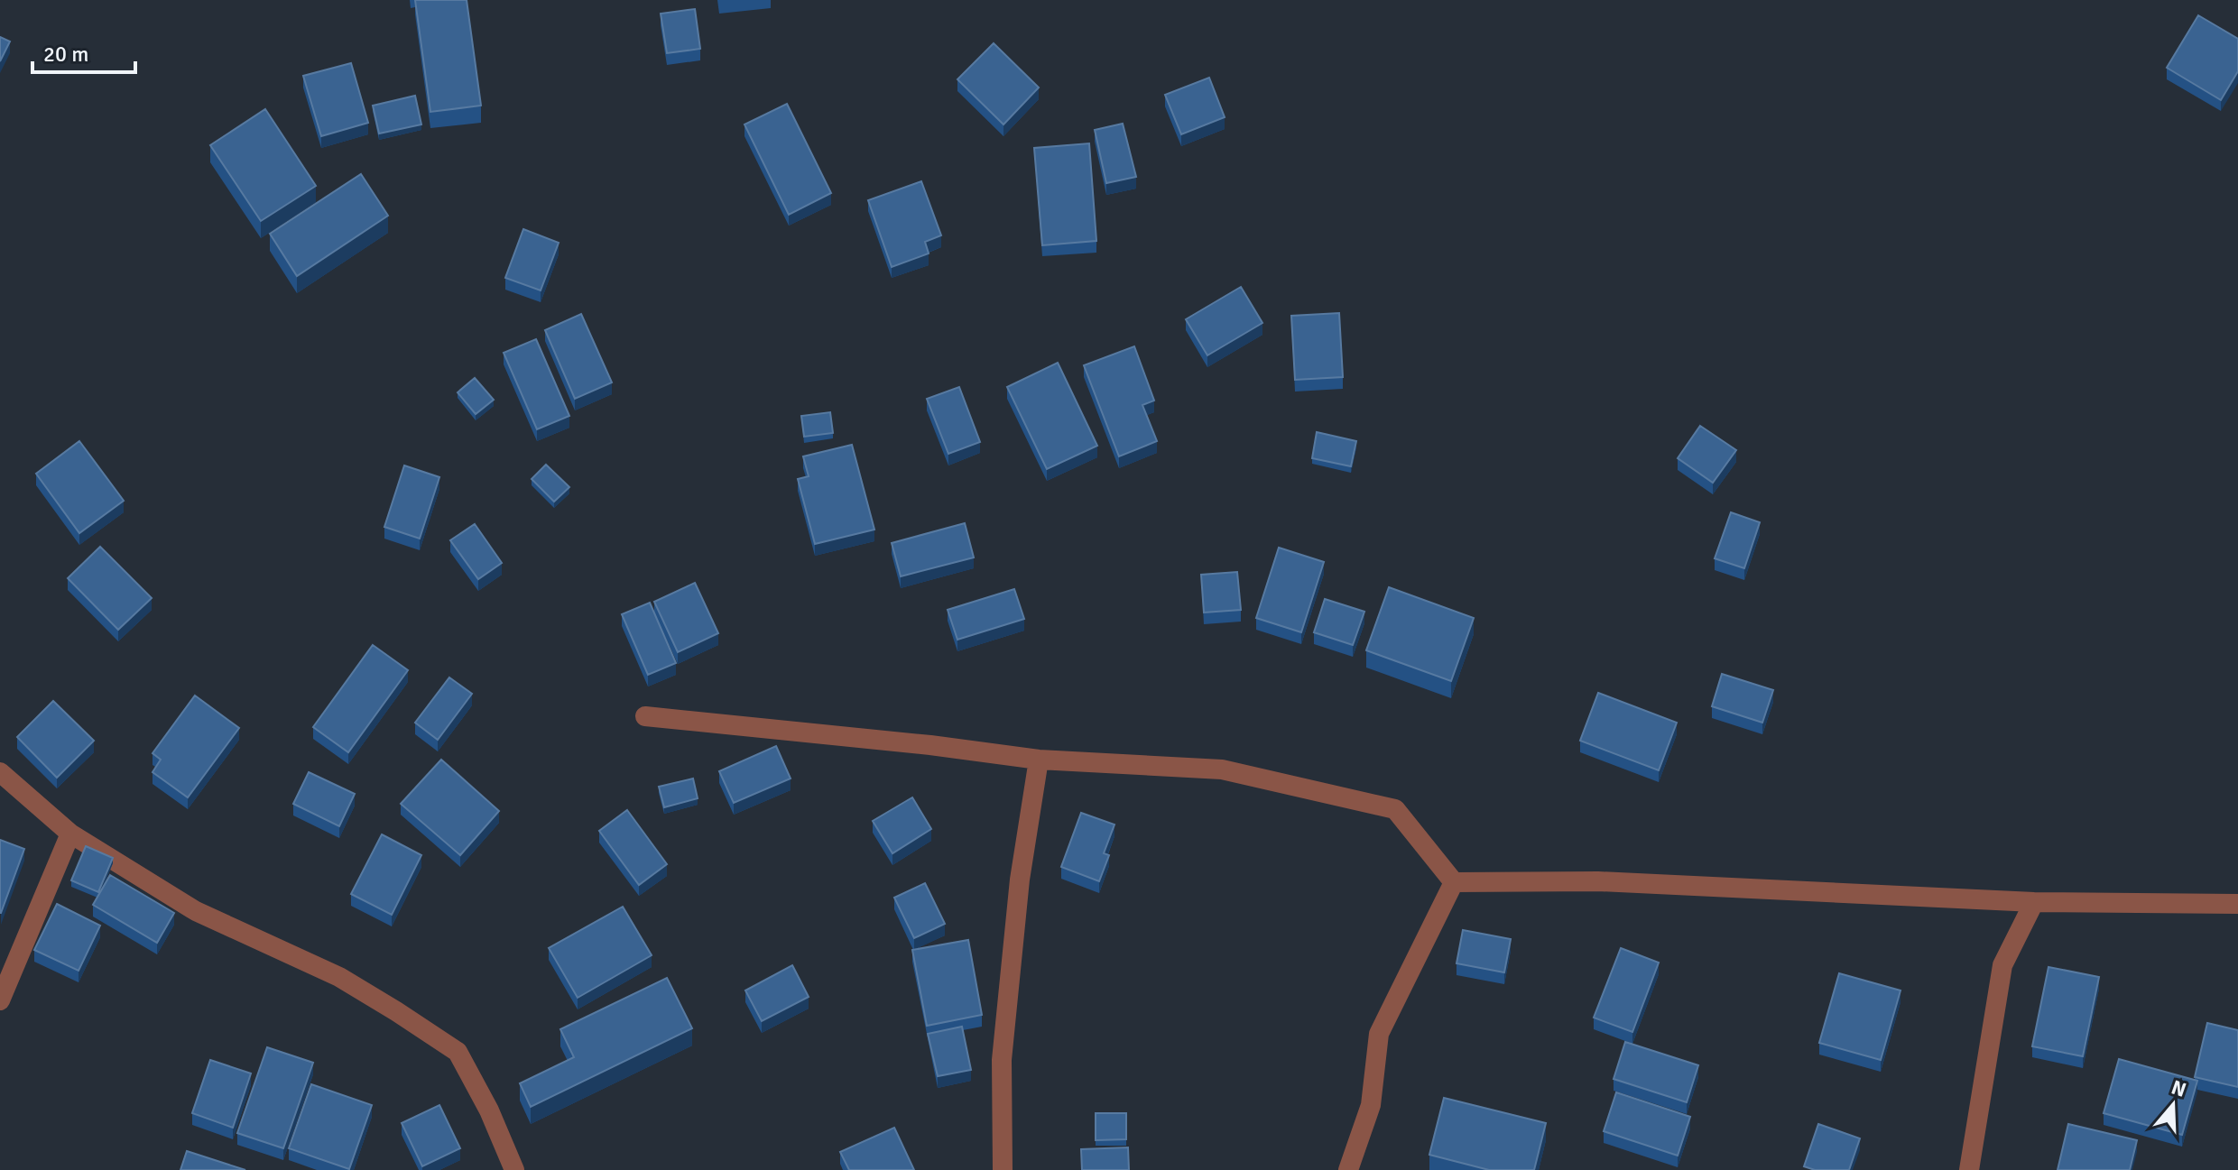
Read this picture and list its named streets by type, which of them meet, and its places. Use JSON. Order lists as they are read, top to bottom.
{
  "scale_bar": "20 m",
  "north": "top"
}
